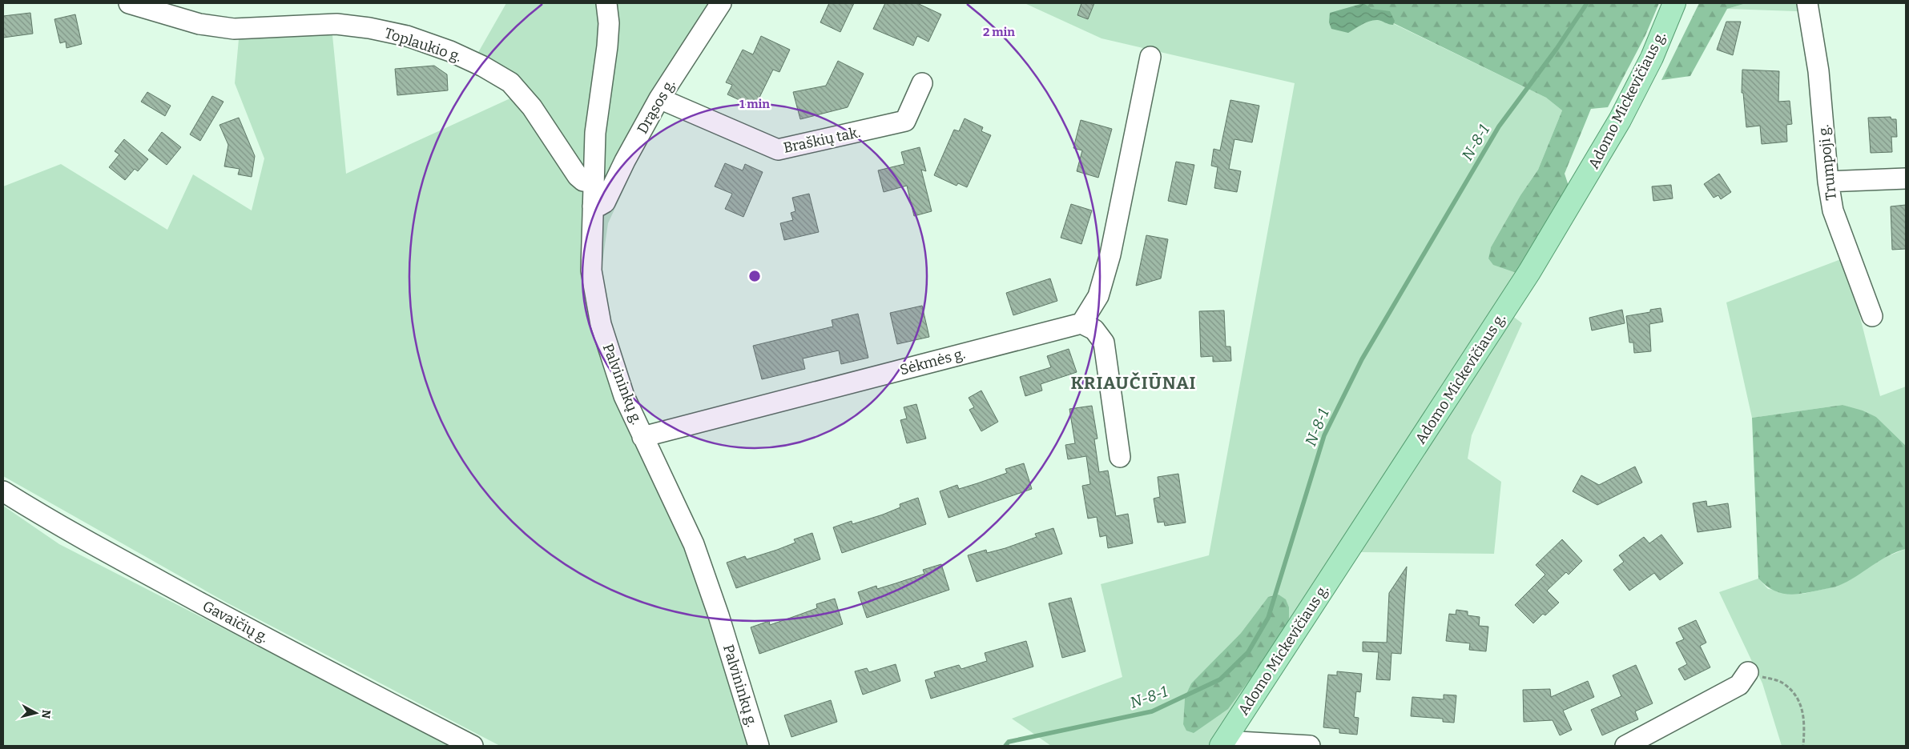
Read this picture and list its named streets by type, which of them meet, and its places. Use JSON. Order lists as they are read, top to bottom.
{
  "streets": {
    "main road": ["Adomo Mickevičiaus g."],
    "street": [
      "Toplaukio g.",
      "Drąsos g.",
      "Braškių tak.",
      "Trumpoji g.",
      "Sėkmės g.",
      "Palvininkų g.",
      "Gavaičių g."
    ]
  },
  "crossings": [
    ["Toplaukio g.", "Palvininkų g."],
    ["Drąsos g.", "Braškių tak."],
    ["Drąsos g.", "Palvininkų g."],
    ["Sėkmės g.", "Palvininkų g."]
  ],
  "districts": ["KRIAUČIŪNAI"],
  "water": ["N-8-1"],
  "north": "right",
  "rings": ["2 min", "1 min"]
}
